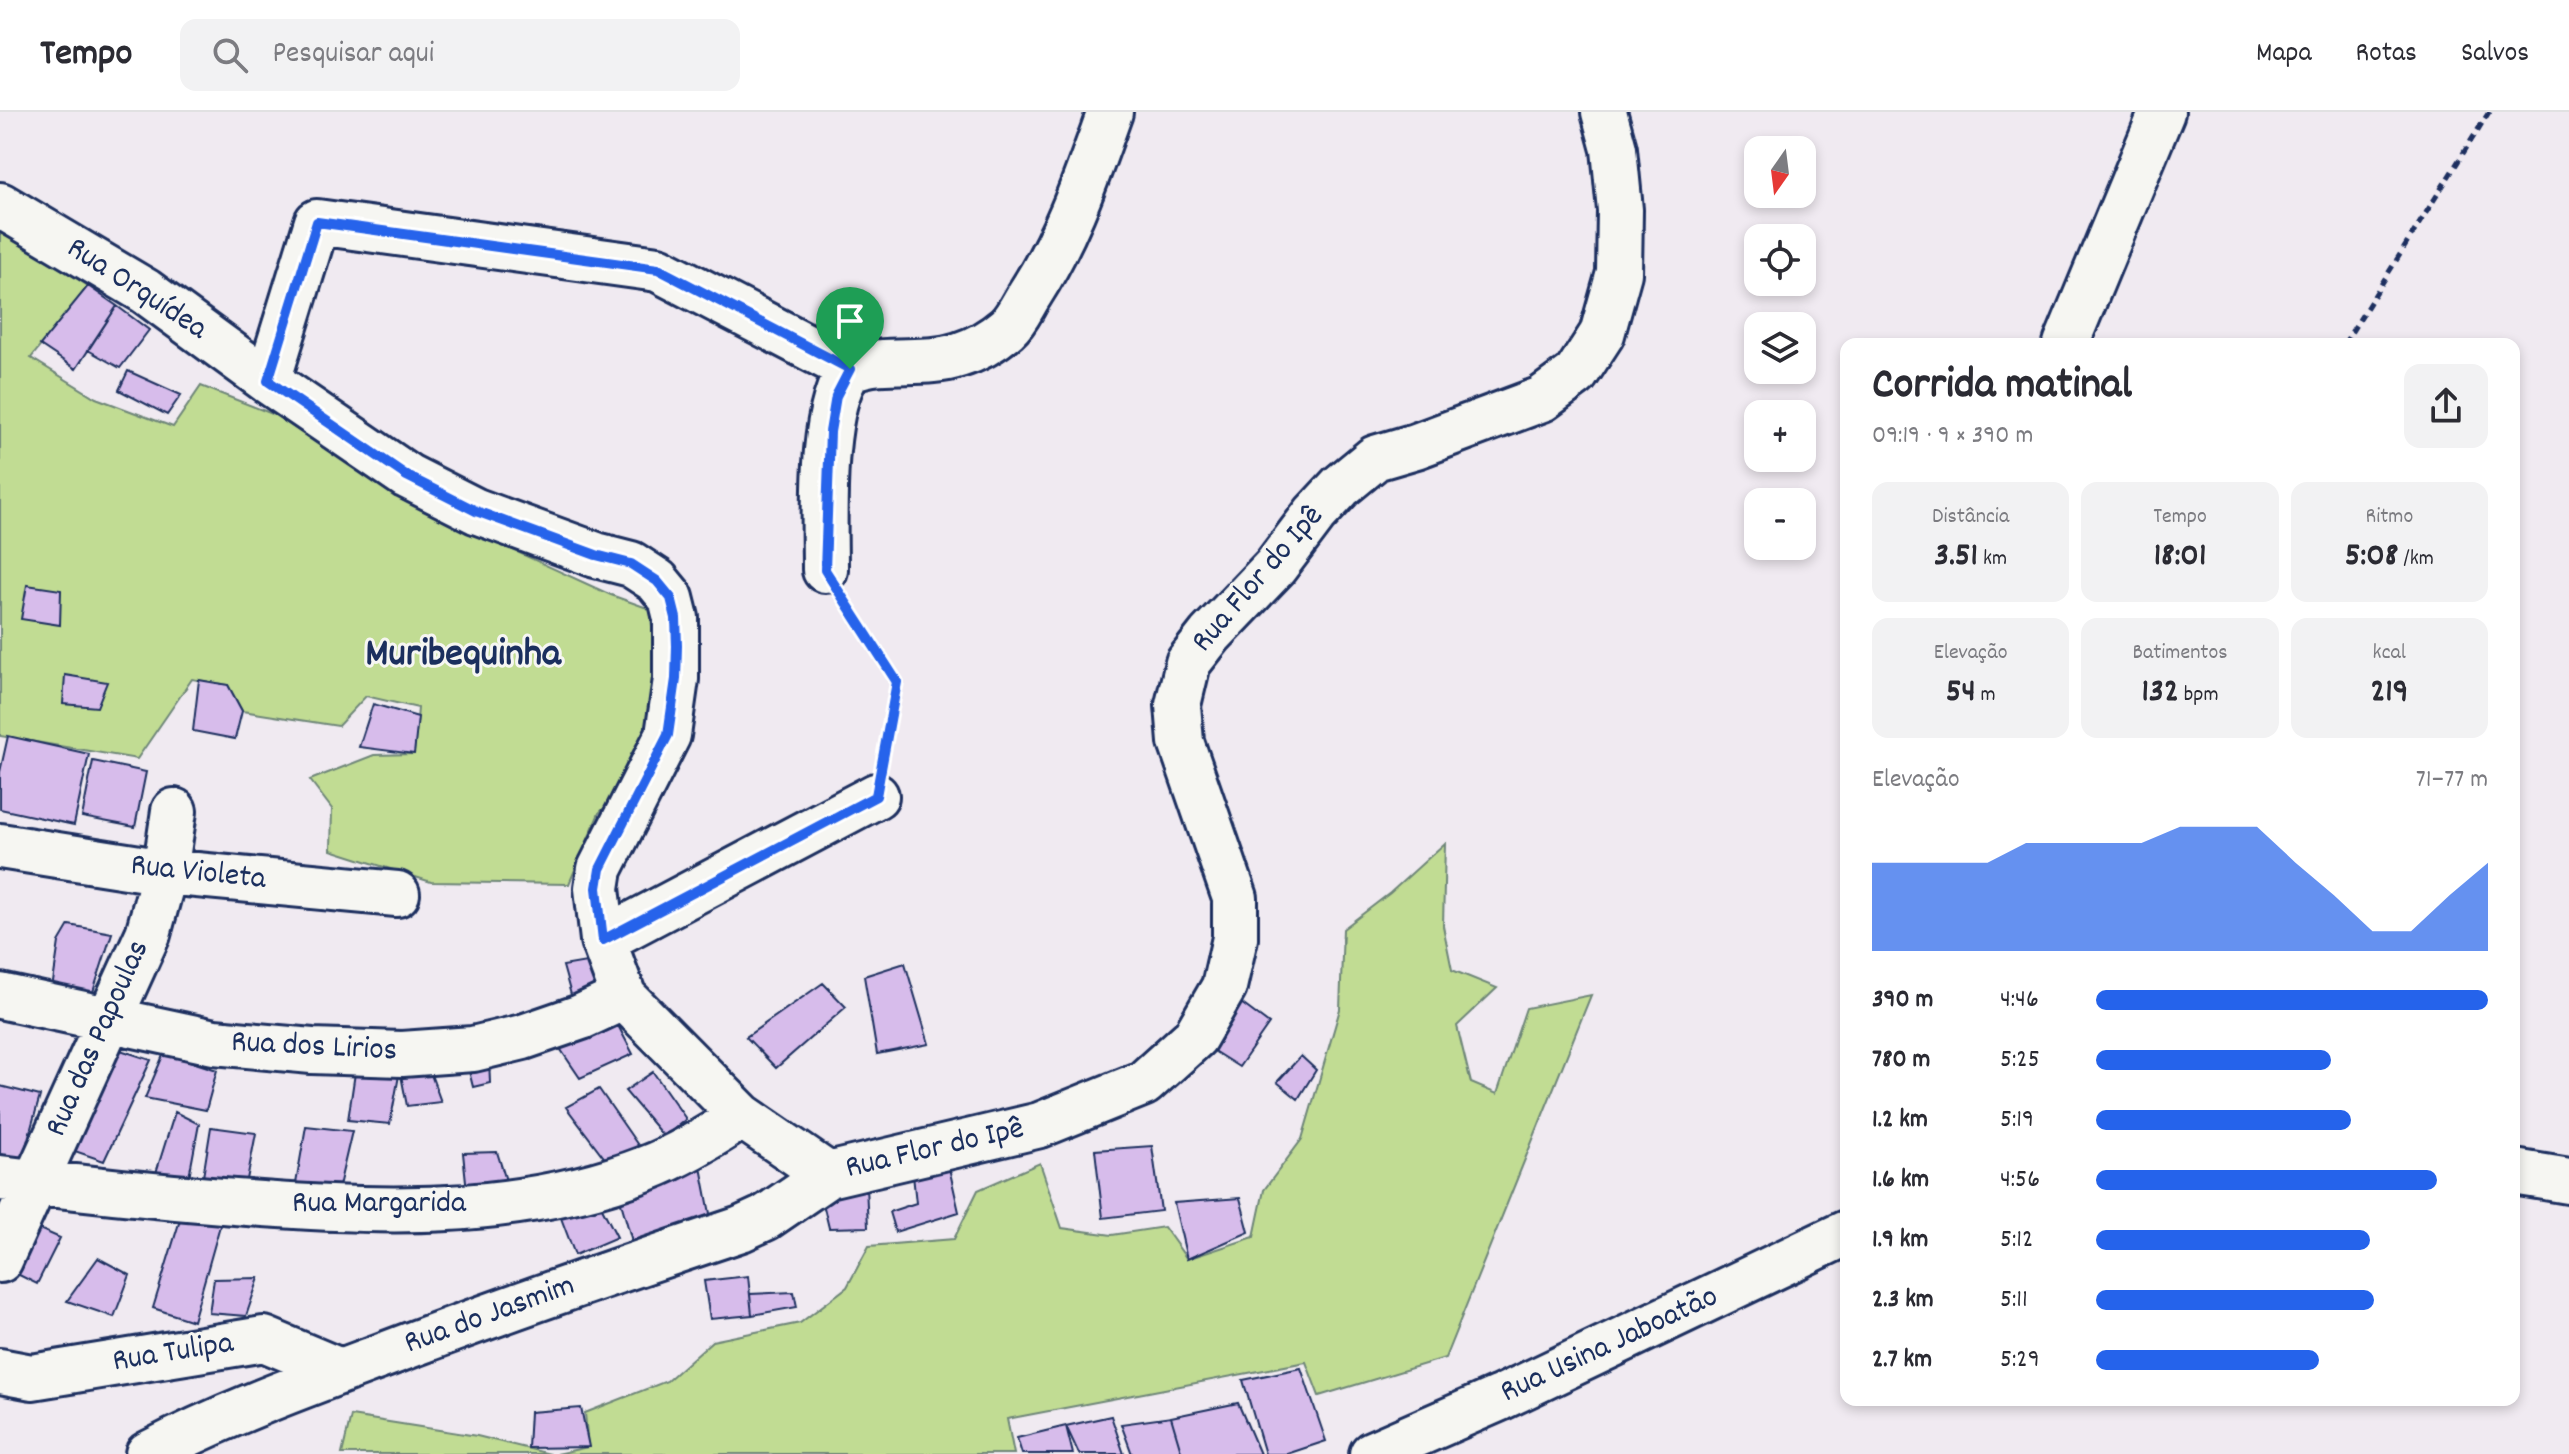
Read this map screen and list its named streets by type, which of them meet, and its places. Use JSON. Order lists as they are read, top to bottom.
{
  "streets": {
    "street": [
      "Rua Orquídea",
      "Rua Flor do Ipê",
      "Rua Violeta",
      "Rua das Papoulas",
      "Rua dos Lirios",
      "Rua Margarida",
      "Rua do Jasmim",
      "Rua Usina Jaboatão",
      "Rua Tulipa"
    ]
  },
  "crossings": [
    ["Rua Orquídea", "Rua dos Lirios"],
    ["Rua Flor do Ipê", "Rua do Jasmim"],
    ["Rua Violeta", "Rua das Papoulas"],
    ["Rua das Papoulas", "Rua dos Lirios"],
    ["Rua das Papoulas", "Rua Margarida"],
    ["Rua do Jasmim", "Rua Tulipa"]
  ],
  "districts": ["Muribequinha"],
  "north": "bottom",
  "page": {
    "header": "Tempo",
    "search": "Pesquisar aqui",
    "nav": ["Mapa", "Rotas", "Salvos"],
    "map_buttons": ["+", "−"],
    "heading": ["Corrida matinal", "09:19 · 9 × 390 m"],
    "stats": [
      ["Distância", "3.51 km"],
      ["Tempo", "18:01"],
      ["Ritmo", "5:08 /km"],
      ["Elevação", "54 m"],
      ["Batimentos", "132 bpm"],
      ["kcal", "219"]
    ],
    "chart": ["Elevação", "71–77 m"],
    "list": [
      {
        "name": "390 m",
        "note": "4:46"
      },
      {
        "name": "780 m",
        "note": "5:25"
      },
      {
        "name": "1.2 km",
        "note": "5:19"
      },
      {
        "name": "1.6 km",
        "note": "4:56"
      },
      {
        "name": "1.9 km",
        "note": "5:12"
      },
      {
        "name": "2.3 km",
        "note": "5:11"
      },
      {
        "name": "2.7 km",
        "note": "5:29"
      }
    ]
  }
}
